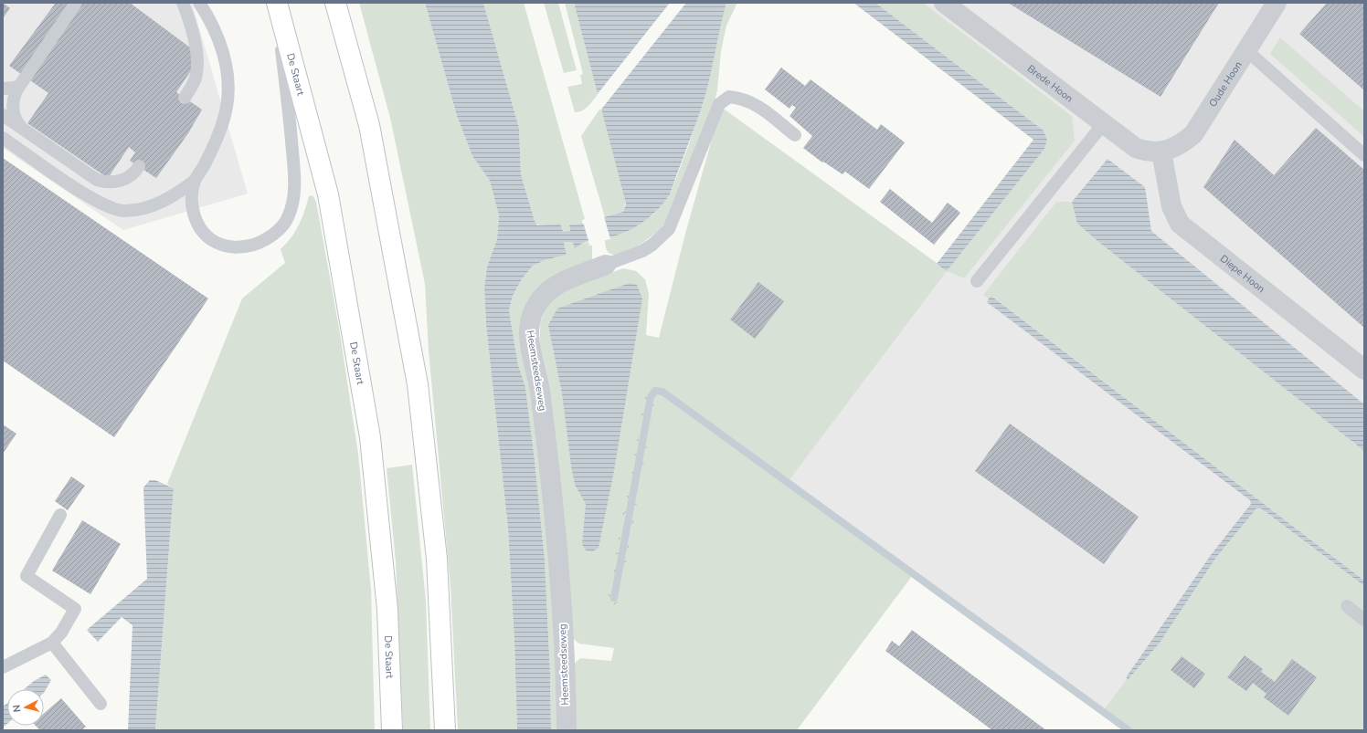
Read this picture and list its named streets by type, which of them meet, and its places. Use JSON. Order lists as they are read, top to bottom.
{
  "streets": {
    "main road": ["De Staart"],
    "street": [
      "Brede Hoon",
      "Oude Hoon",
      "Diepe Hoon",
      "Heemsteedseweg"
    ]
  },
  "crossings": [
    ["Brede Hoon", "Oude Hoon"],
    ["Brede Hoon", "Diepe Hoon"],
    ["Oude Hoon", "Diepe Hoon"]
  ],
  "north": "left"
}
